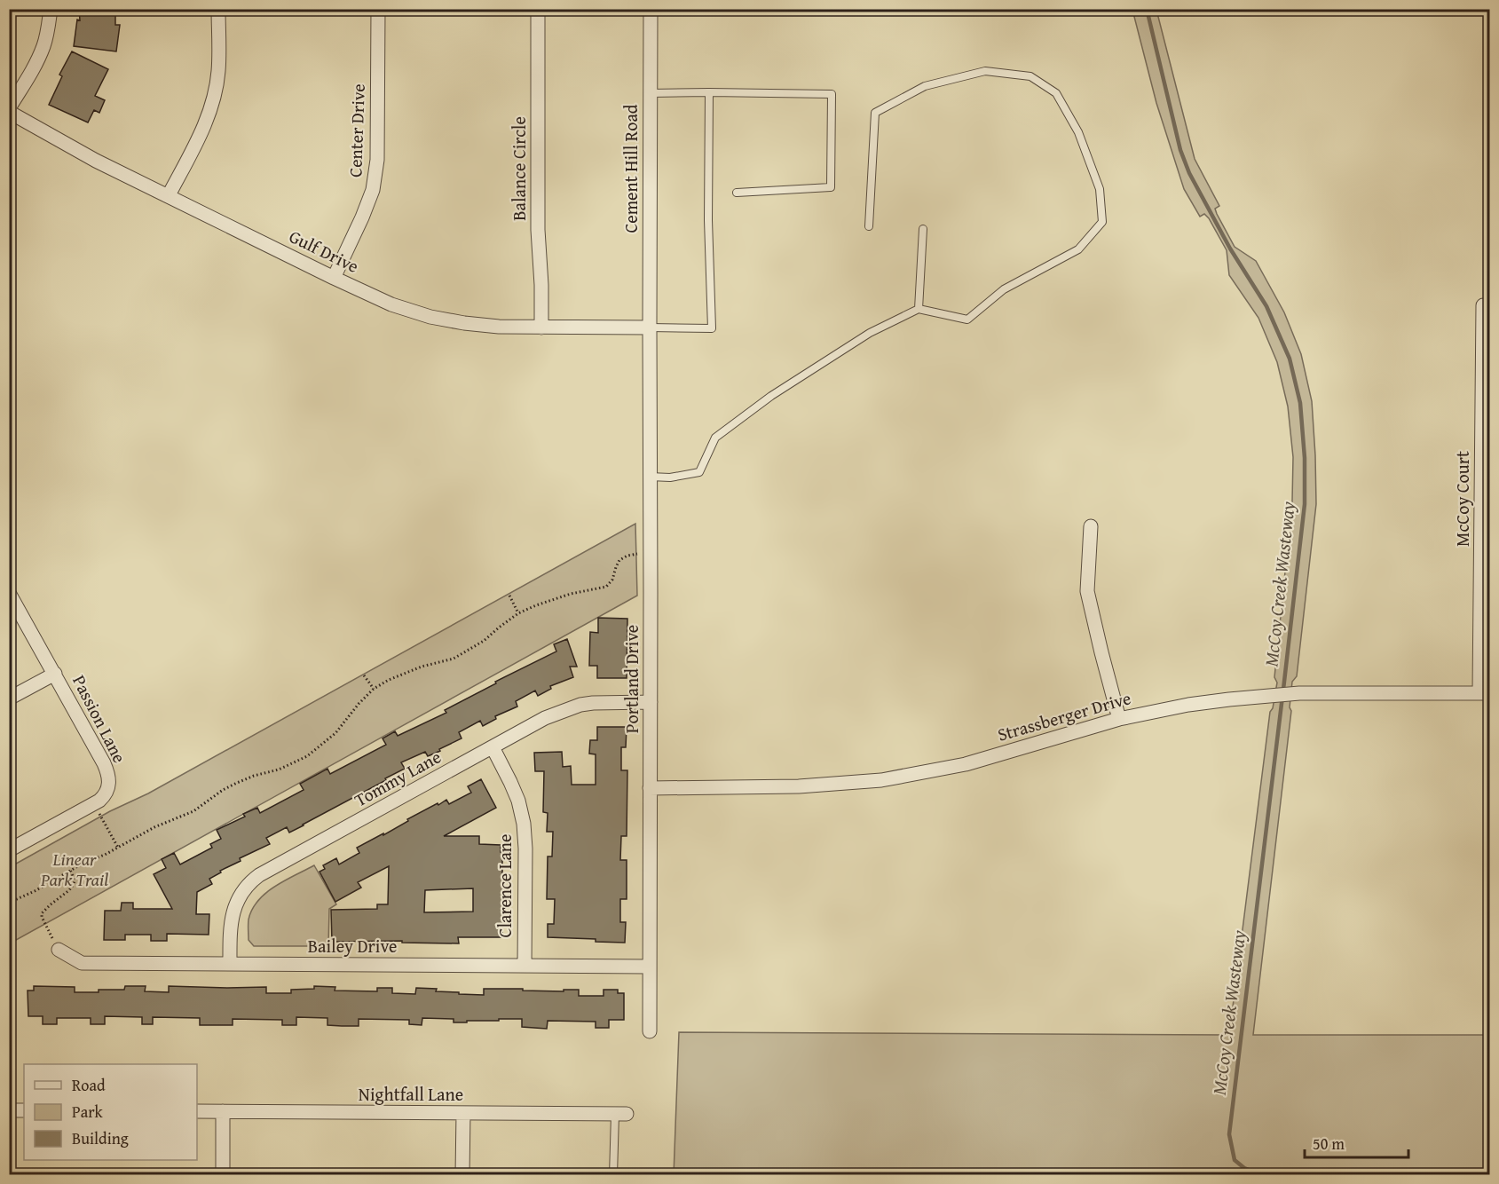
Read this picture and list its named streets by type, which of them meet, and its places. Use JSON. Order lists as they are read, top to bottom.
{
  "streets": {
    "street": [
      "Center Drive",
      "Balance Circle",
      "Cement Hill Road",
      "Gulf Drive",
      "McCoy Court",
      "Portland Drive",
      "Strassberger Drive",
      "Passion Lane",
      "Tommy Lane",
      "Clarence Lane",
      "Bailey Drive",
      "Nightfall Lane"
    ]
  },
  "crossings": [
    ["Center Drive", "Gulf Drive"],
    ["Balance Circle", "Gulf Drive"],
    ["Cement Hill Road", "Gulf Drive"],
    ["Cement Hill Road", "Portland Drive"],
    ["Gulf Drive", "Portland Drive"],
    ["McCoy Court", "Strassberger Drive"],
    ["Portland Drive", "Strassberger Drive"],
    ["Portland Drive", "Tommy Lane"],
    ["Portland Drive", "Bailey Drive"],
    ["Tommy Lane", "Clarence Lane"],
    ["Tommy Lane", "Bailey Drive"],
    ["Clarence Lane", "Bailey Drive"]
  ],
  "water": ["McCoy Creek Wasteway"],
  "parks": ["Linear Park Trail"],
  "legend": ["Road", "Park", "Building"],
  "scale_bar": "50 m"
}
